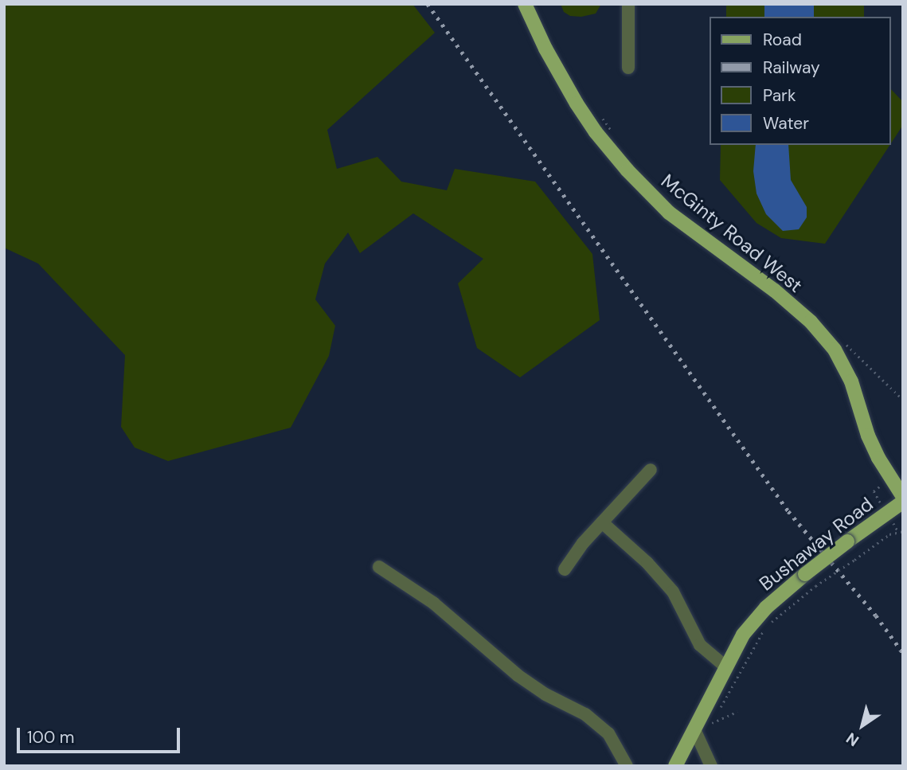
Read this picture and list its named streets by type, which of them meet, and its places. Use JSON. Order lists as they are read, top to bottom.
{
  "streets": {
    "main road": ["McGinty Road West", "Bushaway Road"]
  },
  "legend": [
    "Road",
    "Railway",
    "Park",
    "Water"
  ],
  "scale_bar": "100 m",
  "north": "bottom left"
}
